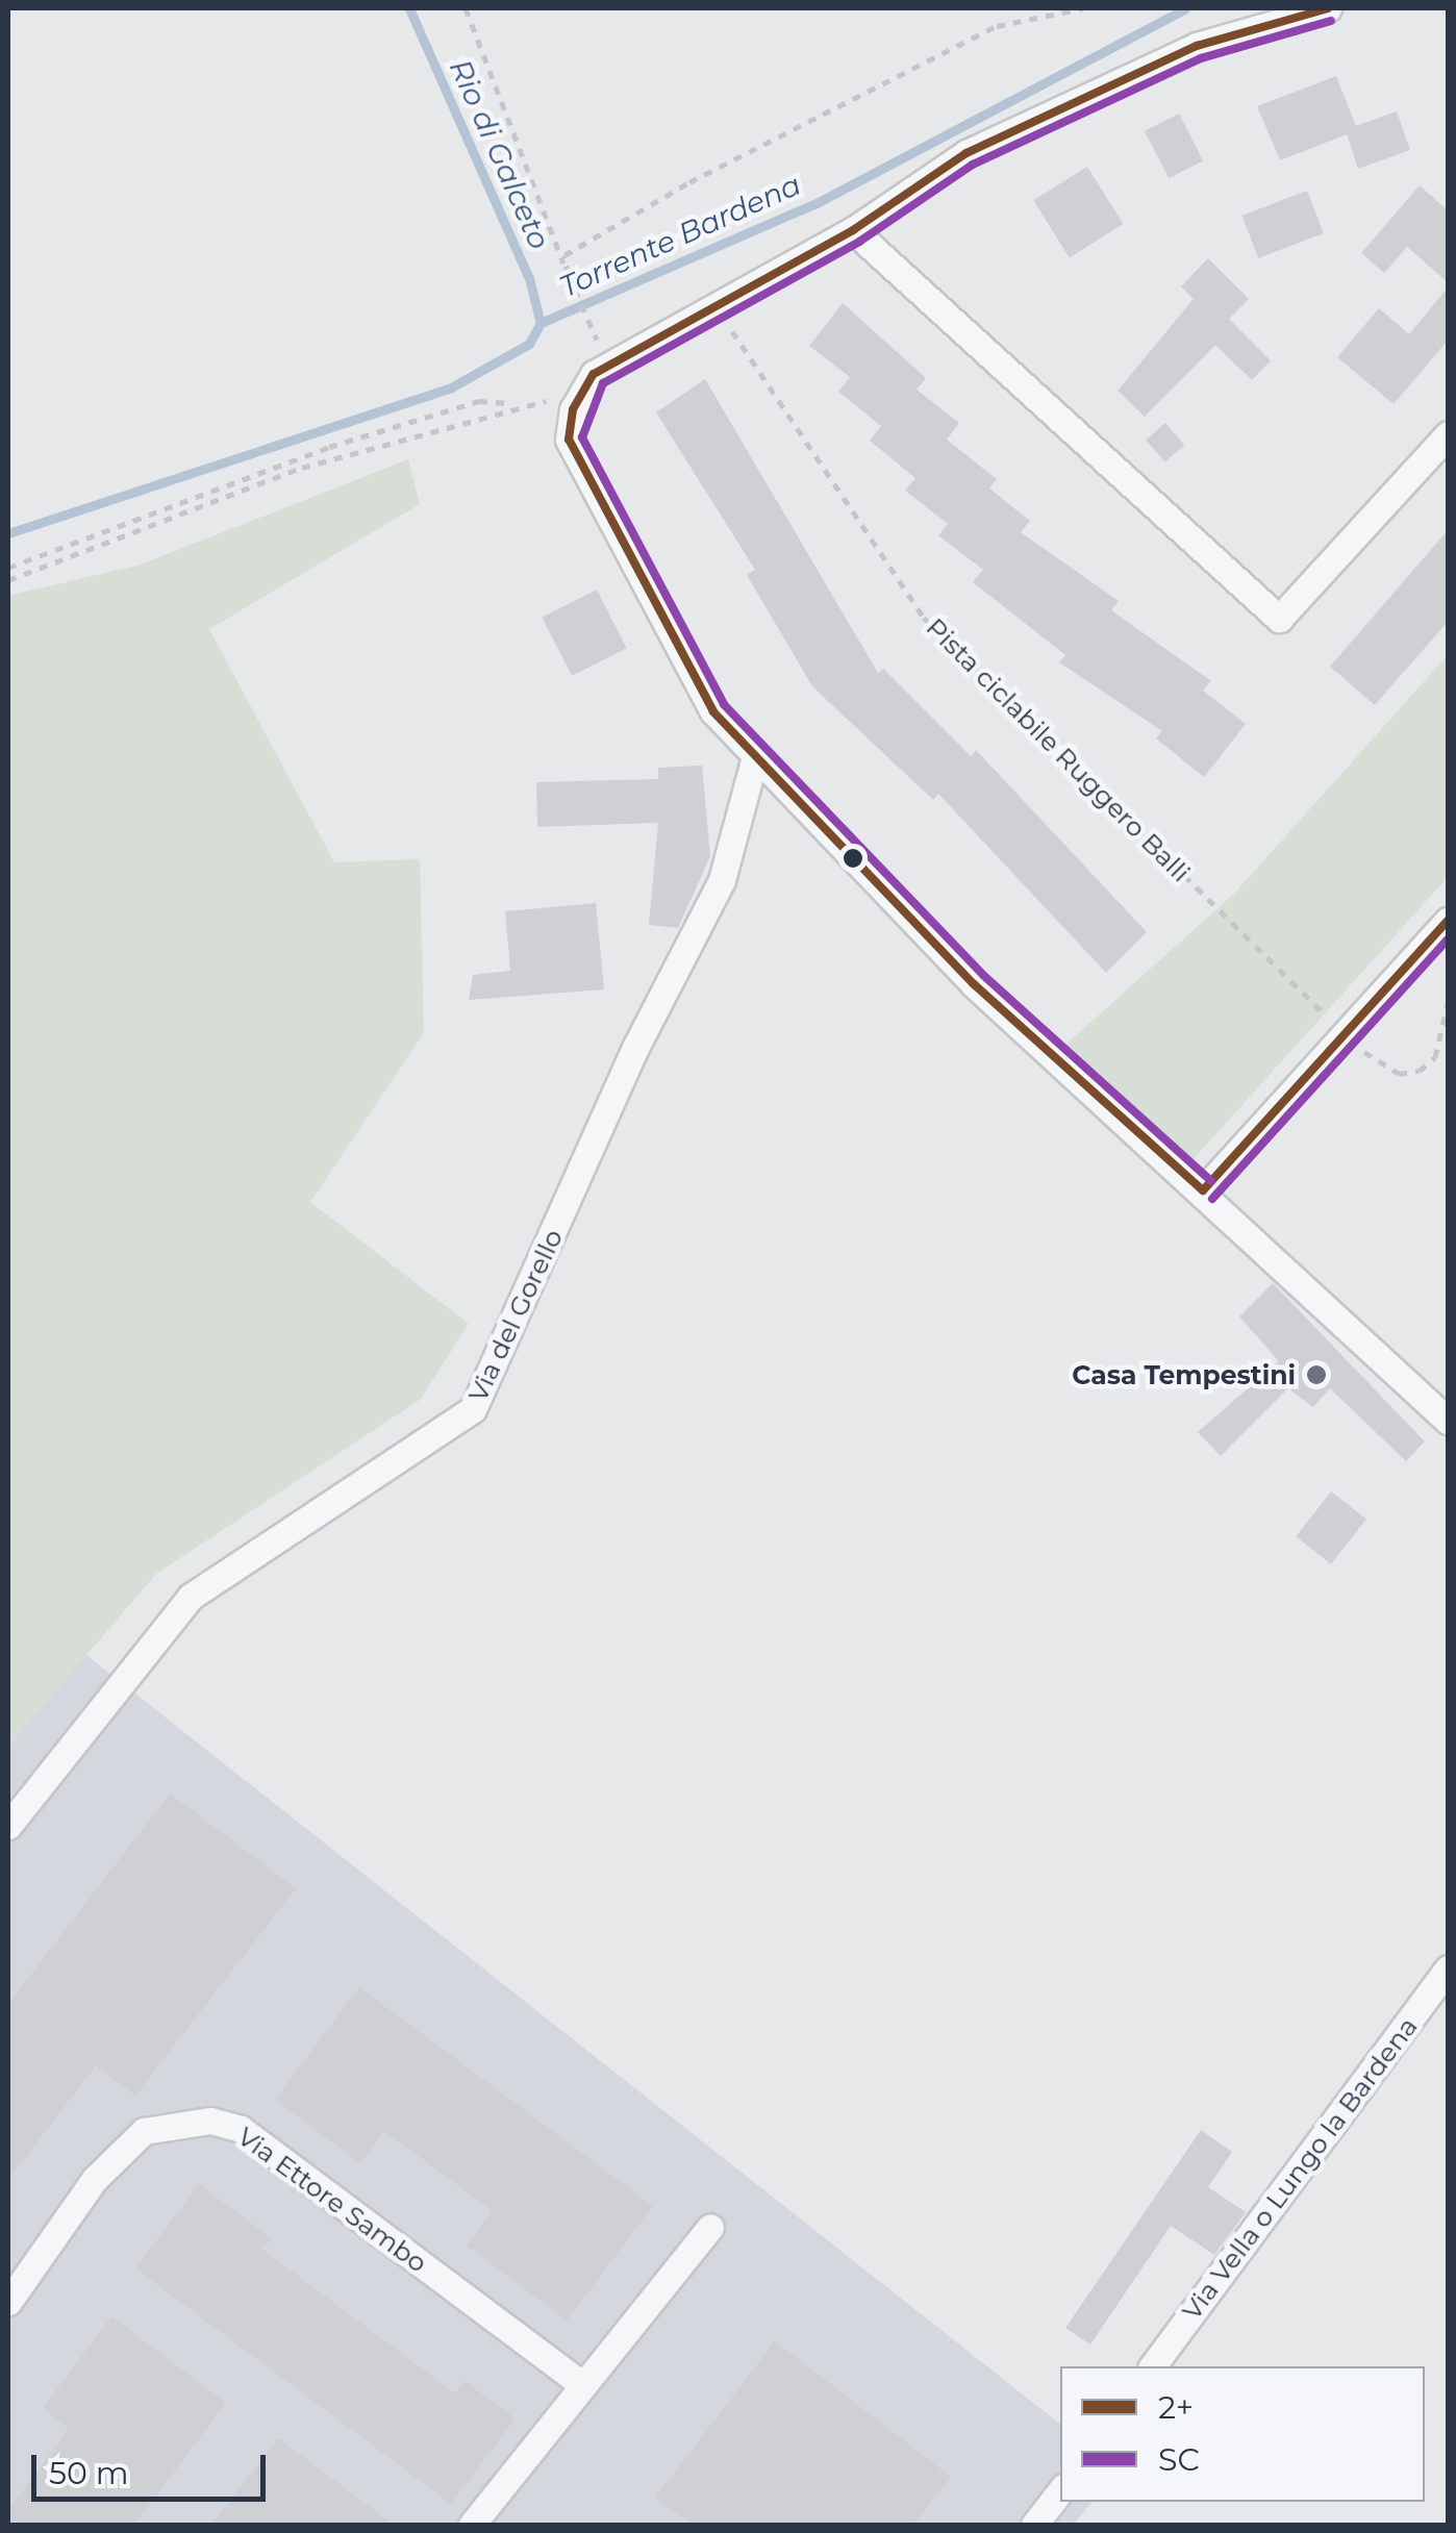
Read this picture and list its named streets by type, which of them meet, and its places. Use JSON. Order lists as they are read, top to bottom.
{
  "streets": {
    "street": ["Via del Gorello", "Via Vella o Lungo la Bardena", "Via Ettore Sambo"],
    "path": ["Pista ciclabile Ruggero Balli"]
  },
  "water": ["Rio di Galceto", "Torrente Bardena"],
  "places": ["Casa Tempestini"],
  "lines": ["transit line 2+", "transit line SC"],
  "legend": ["2+", "SC"],
  "scale_bar": "50 m"
}
